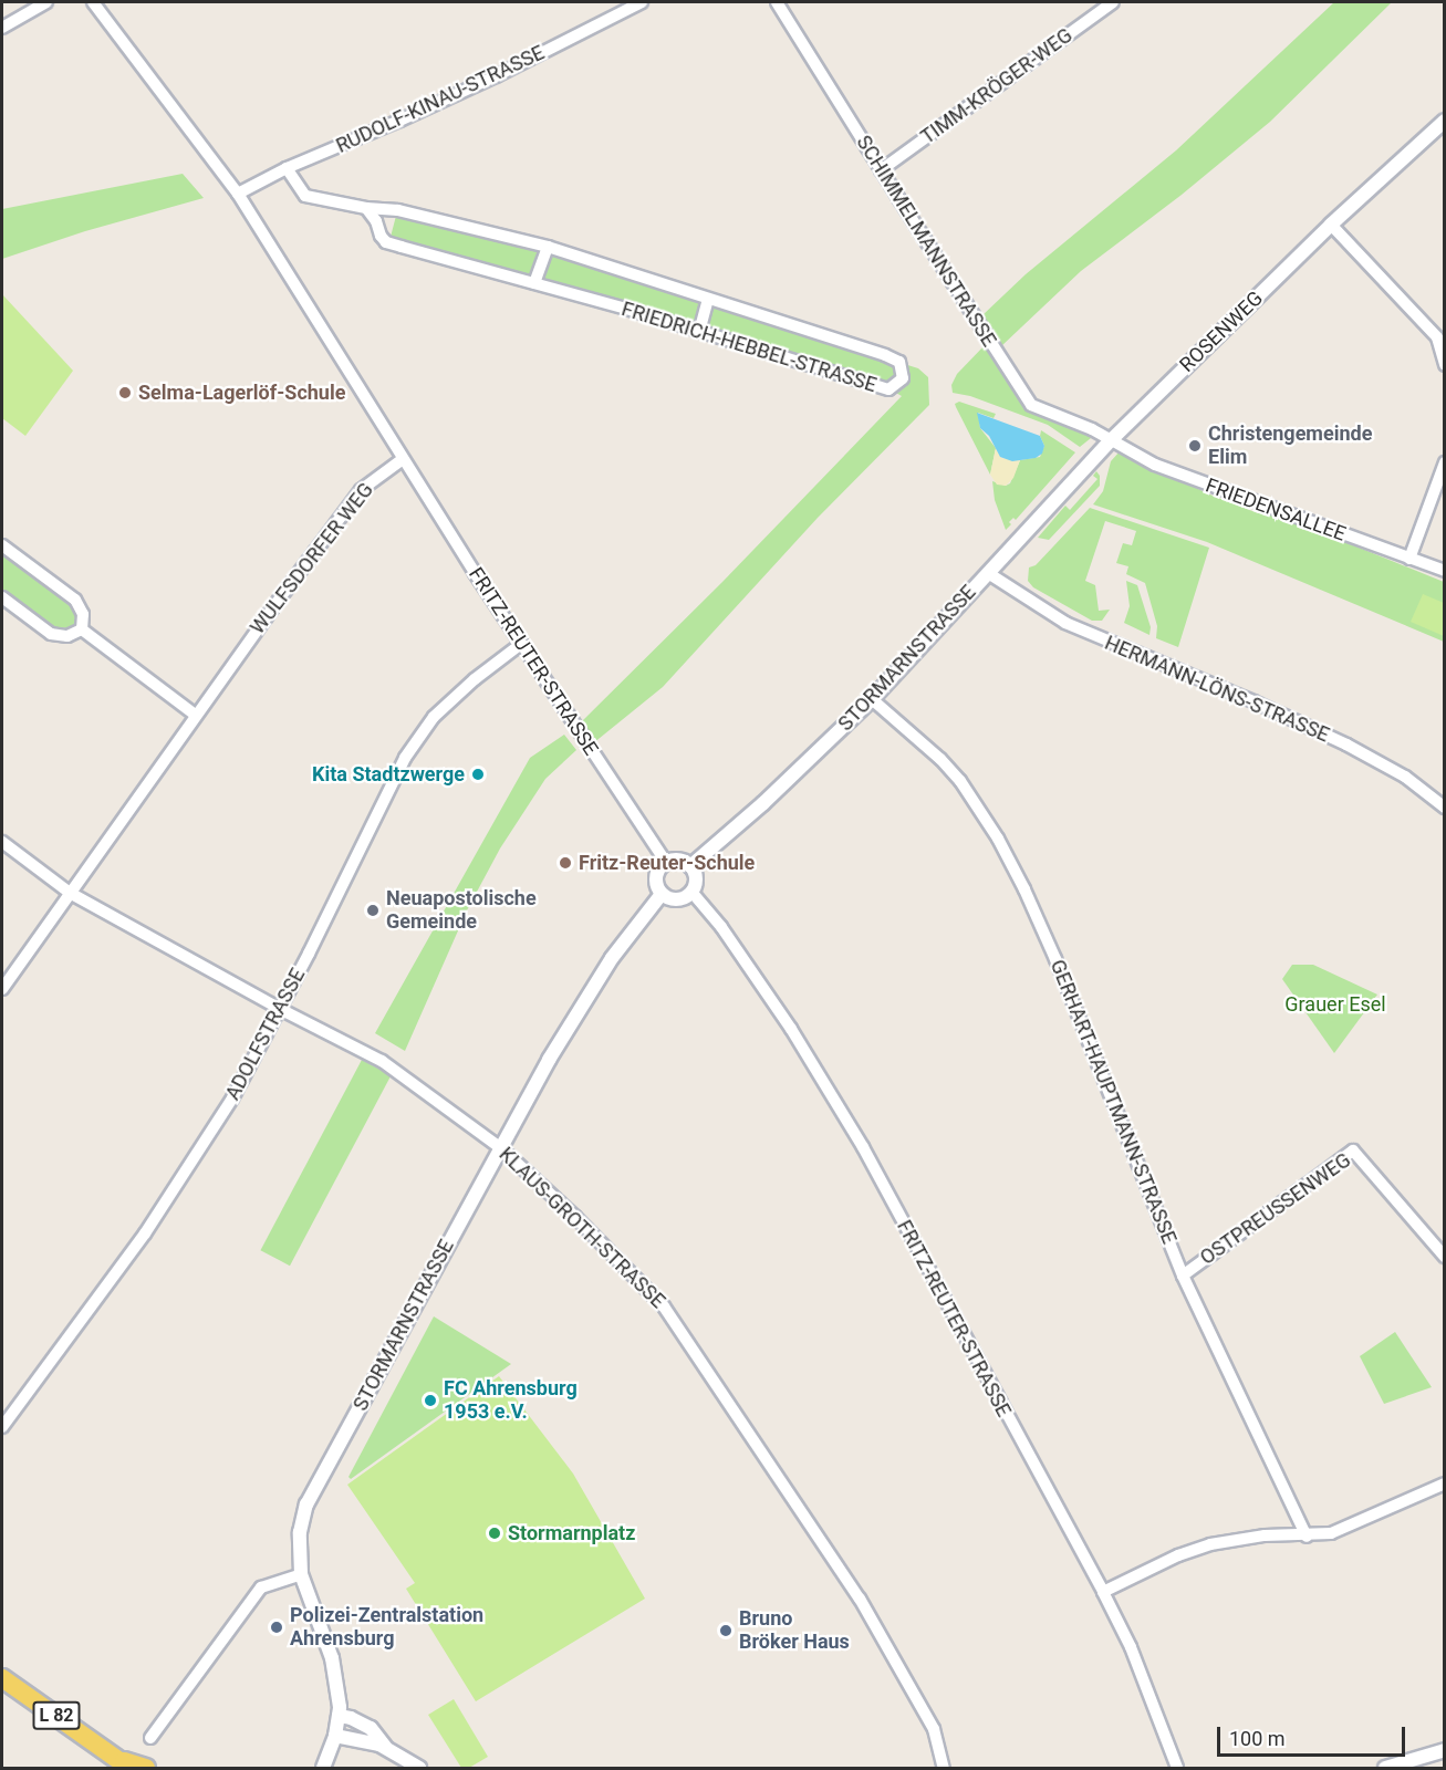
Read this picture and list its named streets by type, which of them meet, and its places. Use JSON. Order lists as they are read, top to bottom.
{
  "streets": {
    "main road": ["L 82"],
    "street": [
      "TIMM-KRÖGER-WEG",
      "RUDOLF-KINAU-STRASSE",
      "SCHIMMELMANNSTRASSE",
      "ROSENWEG",
      "FRIEDRICH-HEBBEL-STRASSE",
      "FRIEDENSALLEE",
      "WULFSDORFER WEG",
      "STORMARNSTRASSE",
      "FRITZ-REUTER-STRASSE",
      "HERMANN-LÖNS-STRASSE",
      "ADOLFSTRASSE",
      "GERHART-HAUPTMANN-STRASSE",
      "OSTPREUSSENWEG",
      "KLAUS-GROTH-STRASSE"
    ]
  },
  "crossings": [
    ["TIMM-KRÖGER-WEG", "SCHIMMELMANNSTRASSE"],
    ["RUDOLF-KINAU-STRASSE", "FRIEDRICH-HEBBEL-STRASSE"],
    ["SCHIMMELMANNSTRASSE", "ROSENWEG"],
    ["SCHIMMELMANNSTRASSE", "FRIEDENSALLEE"],
    ["SCHIMMELMANNSTRASSE", "STORMARNSTRASSE"],
    ["ROSENWEG", "FRIEDENSALLEE"],
    ["ROSENWEG", "STORMARNSTRASSE"],
    ["FRIEDENSALLEE", "STORMARNSTRASSE"],
    ["WULFSDORFER WEG", "FRITZ-REUTER-STRASSE"],
    ["WULFSDORFER WEG", "KLAUS-GROTH-STRASSE"],
    ["STORMARNSTRASSE", "FRITZ-REUTER-STRASSE"],
    ["STORMARNSTRASSE", "HERMANN-LÖNS-STRASSE"],
    ["STORMARNSTRASSE", "GERHART-HAUPTMANN-STRASSE"],
    ["STORMARNSTRASSE", "KLAUS-GROTH-STRASSE"],
    ["FRITZ-REUTER-STRASSE", "ADOLFSTRASSE"],
    ["ADOLFSTRASSE", "KLAUS-GROTH-STRASSE"],
    ["GERHART-HAUPTMANN-STRASSE", "OSTPREUSSENWEG"]
  ],
  "parks": ["Grauer Esel"],
  "places": [
    "Selma-Lagerlöf-Schule",
    "Christengemeinde Elim",
    "Kita Stadtzwerge",
    "Fritz-Reuter-Schule",
    "Neuapostolische Gemeinde",
    "FC Ahrensburg 1953 e.V.",
    "Stormarnplatz",
    "Polizei-Zentralstation Ahrensburg",
    "Bruno Bröker Haus"
  ],
  "scale_bar": "100 m"
}
